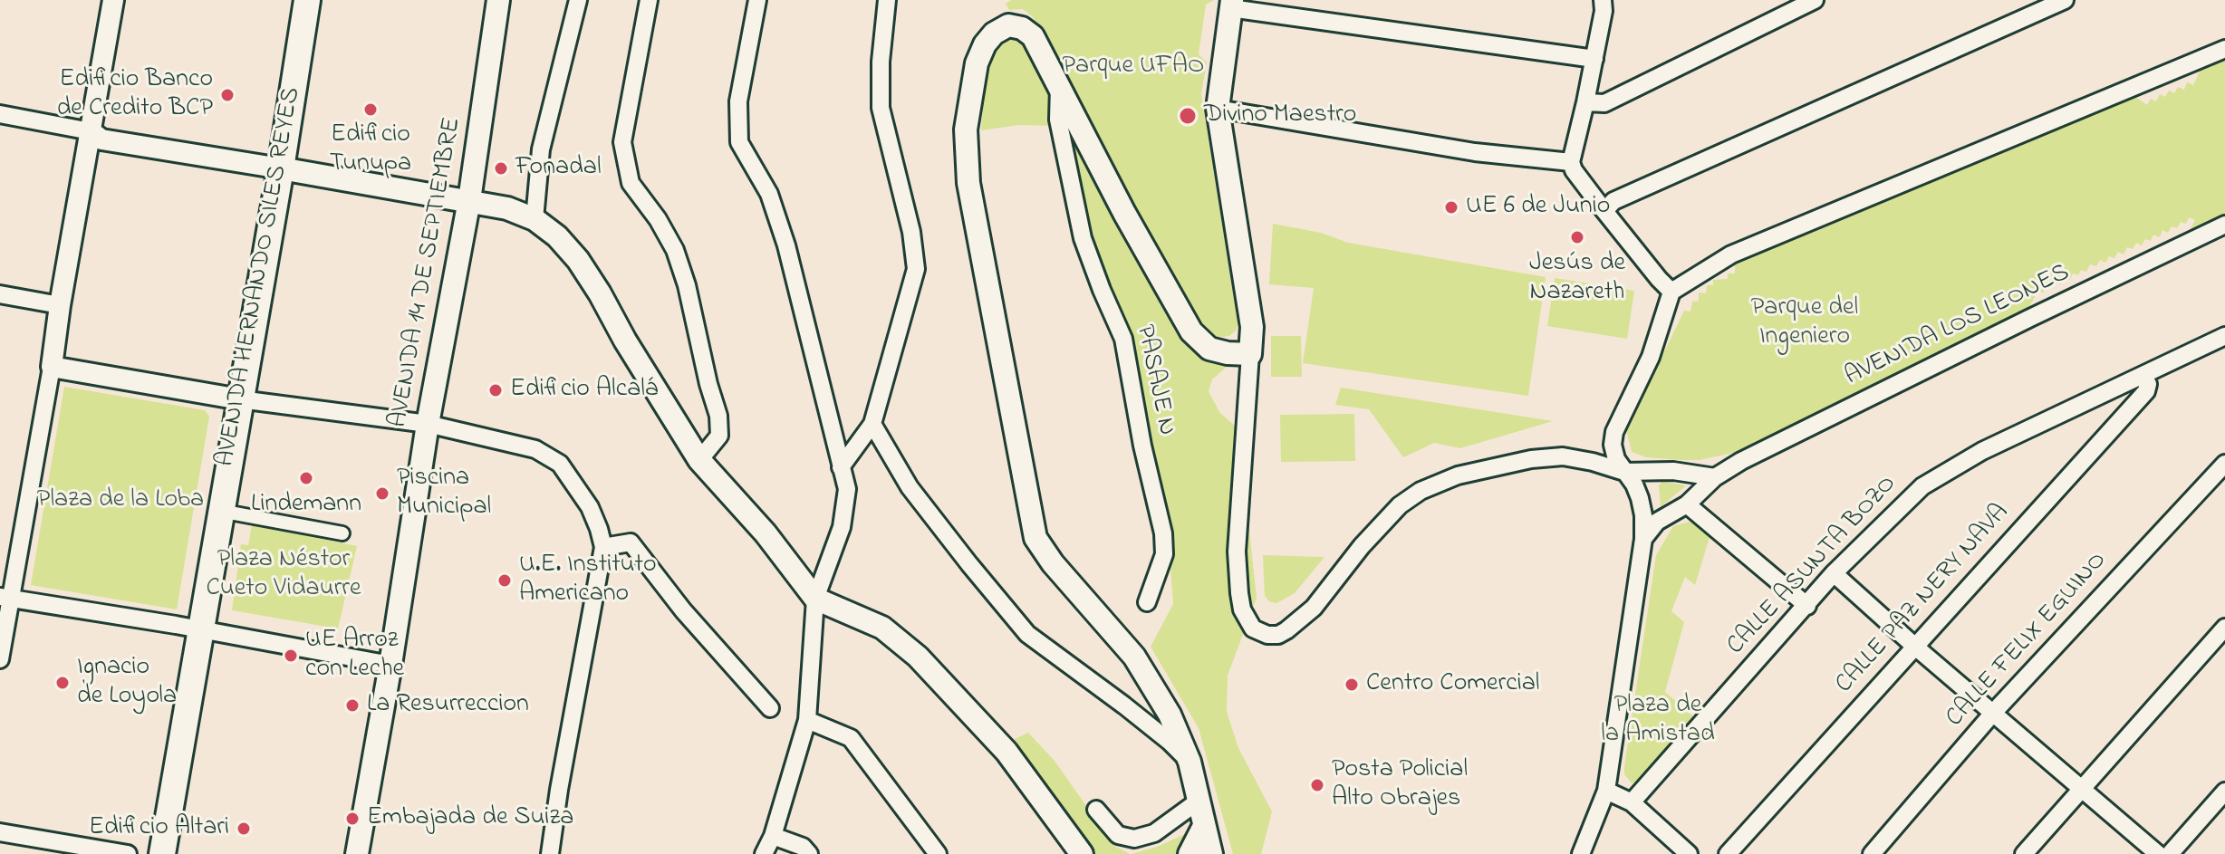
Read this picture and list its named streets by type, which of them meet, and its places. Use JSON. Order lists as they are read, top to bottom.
{
  "streets": {
    "main road": ["AVENIDA 14 DE SEPTIEMBRE", "AVENIDA HERNANDO SILES REYES"],
    "street": [
      "AVENIDA LOS LEONES",
      "PASAJE N",
      "CALLE ASUNTA BOZO",
      "CALLE PAZ NERY NAVA",
      "CALLE FELIX EGUINO"
    ]
  },
  "crossings": [
    ["CALLE ASUNTA BOZO", "CALLE PAZ NERY NAVA"]
  ],
  "parks": [
    "Parque UFAO",
    "Parque del Ingeniero",
    "Plaza de la Loba",
    "Plaza Néstor Cueto Vidaurre",
    "Plaza de la Amistad"
  ],
  "places": [
    "Edificio Banco de Credito BCP",
    "Edificio Tunupa",
    "Divino Maestro",
    "Fonadal",
    "UE 6 de Junio",
    "Jesús de Nazareth",
    "Edificio Alcalá",
    "Lindemann",
    "Piscina Municipal",
    "U.E. Instituto Americano",
    "UE Arroz con Leche",
    "Ignacio de Loyola",
    "Centro Comercial",
    "La Resurreccion",
    "Posta Policial Alto Obrajes",
    "Embajada de Suiza",
    "Edificio Altari"
  ]
}
